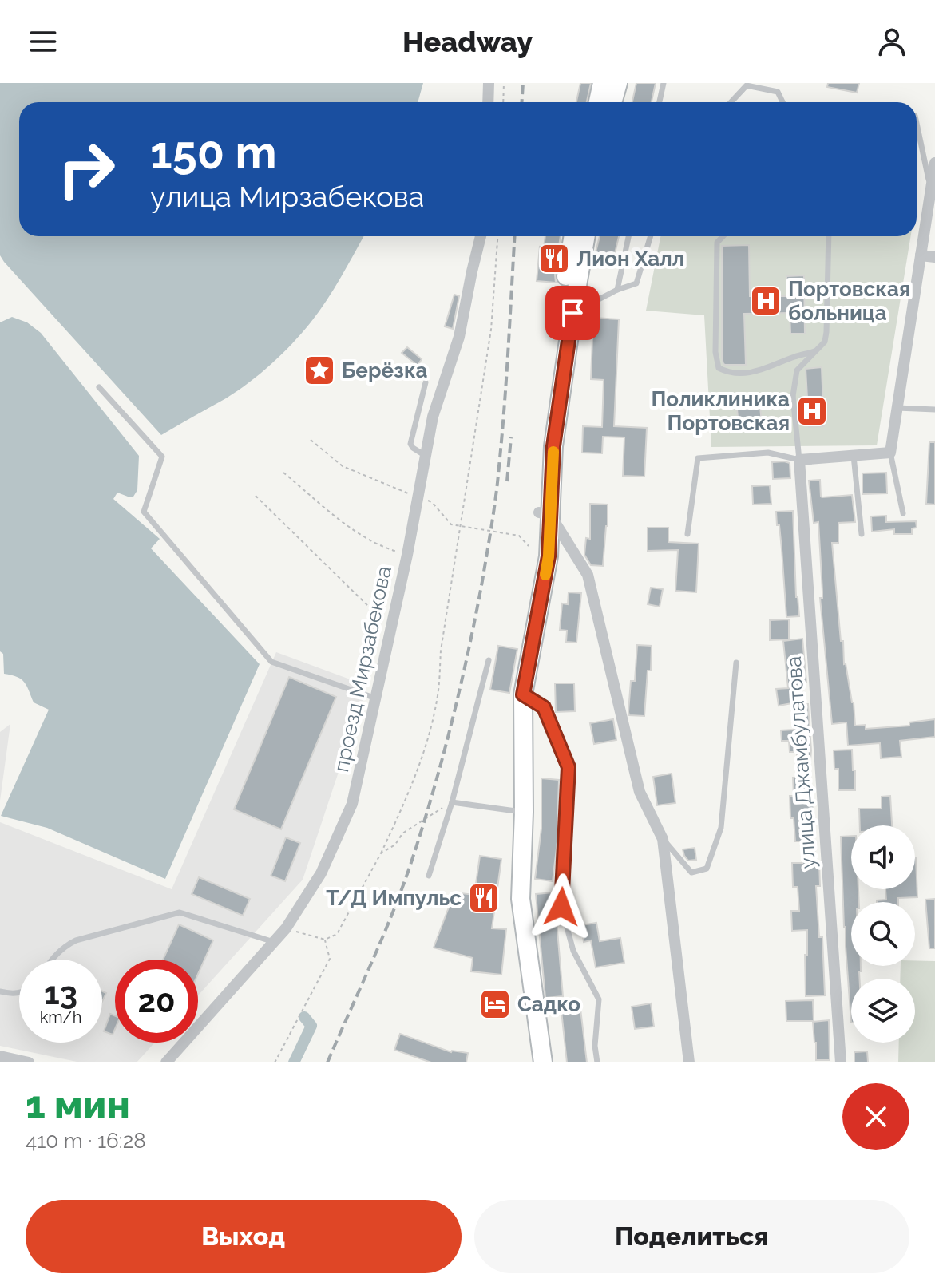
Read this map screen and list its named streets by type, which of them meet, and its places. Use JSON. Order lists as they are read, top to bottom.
{
  "streets": {
    "street": ["проезд Мирзабекова", "улица Джамбулатова"]
  },
  "places": {
    "restaurant": ["Лион Халл", "Т/Д Импульс"],
    "hospital": ["Портовская больница", "Поликлиника Портовская"],
    "place": ["Берёзка"],
    "hotel": ["Садко"]
  },
  "page": {
    "header": "Headway",
    "turn": ["150 m", "улица Мирзабекова"],
    "speed": "13 km/h",
    "limit": "20",
    "heading": ["1 мин", "410 m · 16:28"],
    "buttons": ["Выход", "Поделиться"]
  }
}
